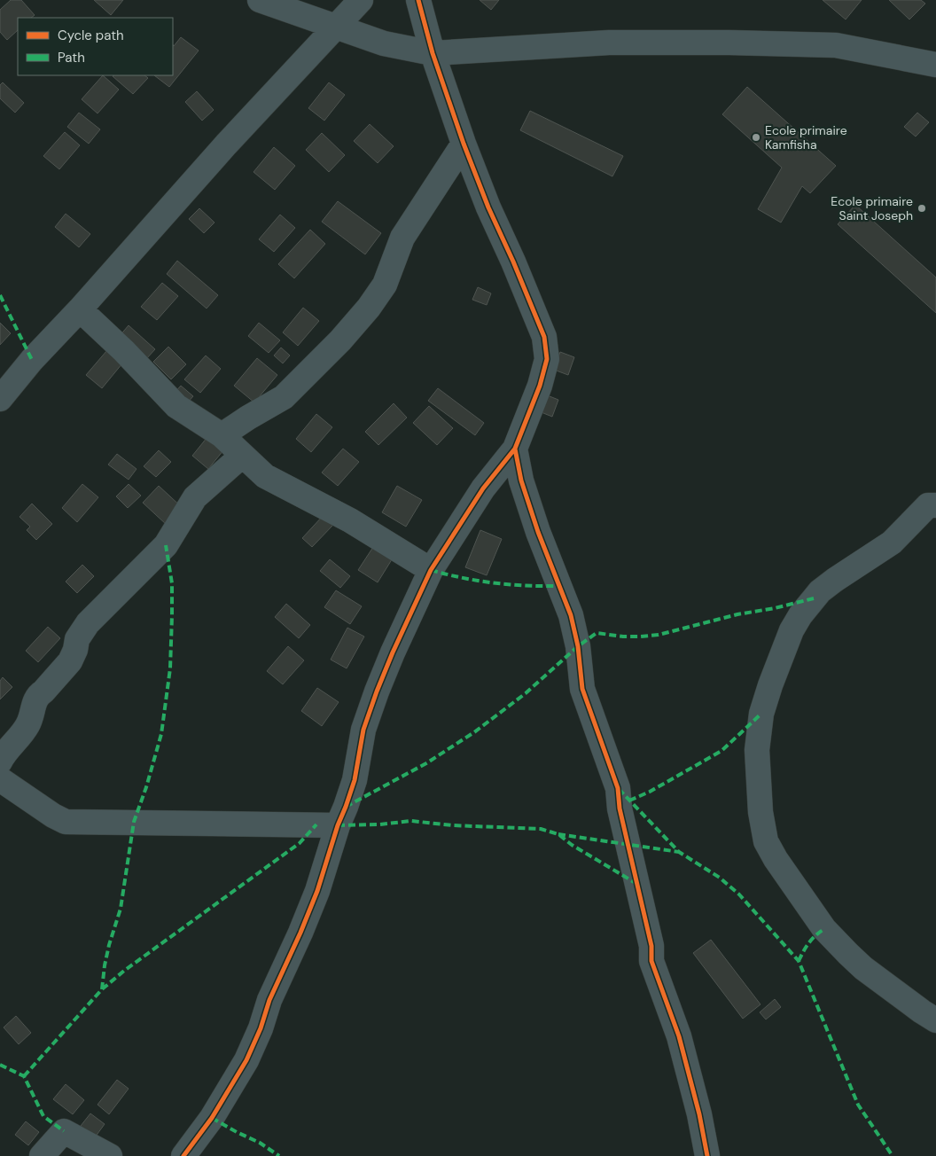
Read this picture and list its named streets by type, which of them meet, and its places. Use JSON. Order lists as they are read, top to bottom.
{
  "places": ["Ecole primaire Kamfisha", "Ecole primaire Saint Joseph"],
  "legend": ["Cycle path", "Path"]
}
